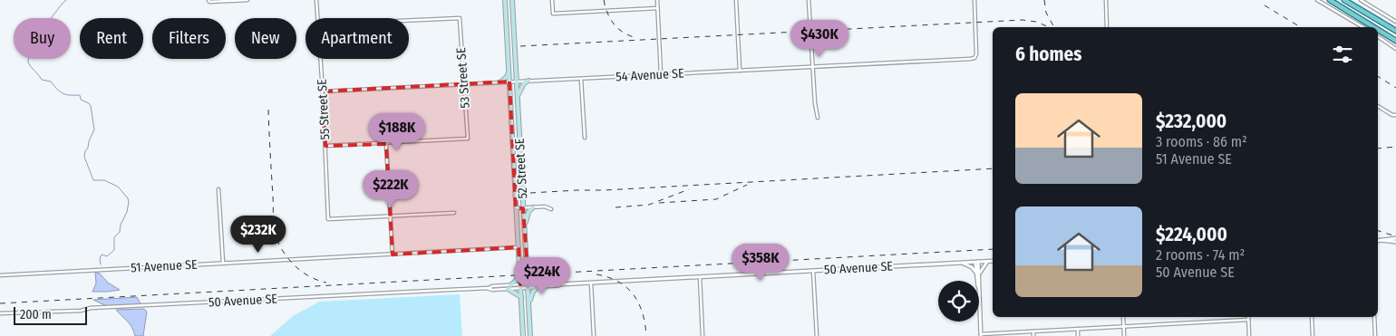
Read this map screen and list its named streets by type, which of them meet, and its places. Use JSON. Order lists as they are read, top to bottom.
{
  "streets": {
    "main road": ["52 Street SE"],
    "street": [
      "54 Avenue SE",
      "53 Street SE",
      "55 Street SE",
      "51 Avenue SE",
      "50 Avenue SE"
    ]
  },
  "crossings": [
    ["54 Avenue SE", "53 Street SE"],
    ["54 Avenue SE", "55 Street SE"],
    ["54 Avenue SE", "52 Street SE"],
    ["52 Street SE", "51 Avenue SE"],
    ["52 Street SE", "50 Avenue SE"]
  ],
  "scale_bar": "200 m",
  "page": {
    "chip": [
      "Buy",
      "Rent",
      "Filters",
      "New",
      "Apartment"
    ],
    "price": [
      "$430K",
      "$188K",
      "$222K",
      "$232K",
      "$358K",
      "$224K"
    ],
    "heading": "6 homes",
    "list": [
      {
        "name": "$232,000",
        "note": "3 rooms · 86 m² · 51 Avenue SE"
      },
      {
        "name": "$224,000",
        "note": "2 rooms · 74 m² · 50 Avenue SE"
      }
    ],
    "scale": "200 m"
  }
}
